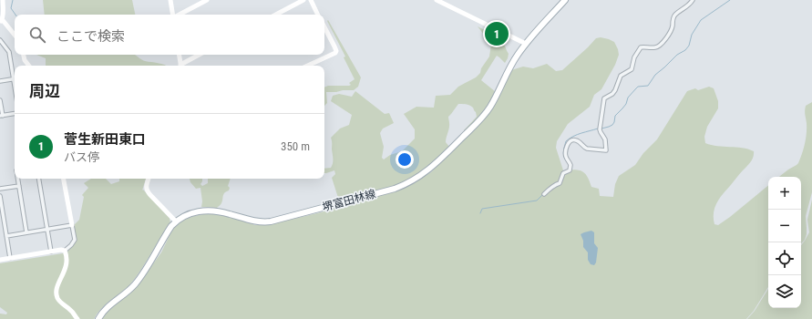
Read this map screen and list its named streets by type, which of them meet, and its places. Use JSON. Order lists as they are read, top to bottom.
{
  "streets": {
    "main road": ["堺富田林線"]
  },
  "page": {
    "search": "ここで検索",
    "pins": "1",
    "heading": "周辺",
    "list": [
      {
        "mark": "1",
        "name": "菅生新田東口",
        "note": "バス停",
        "value": "350 m"
      }
    ],
    "map_buttons": ["+", "−"]
  }
}
